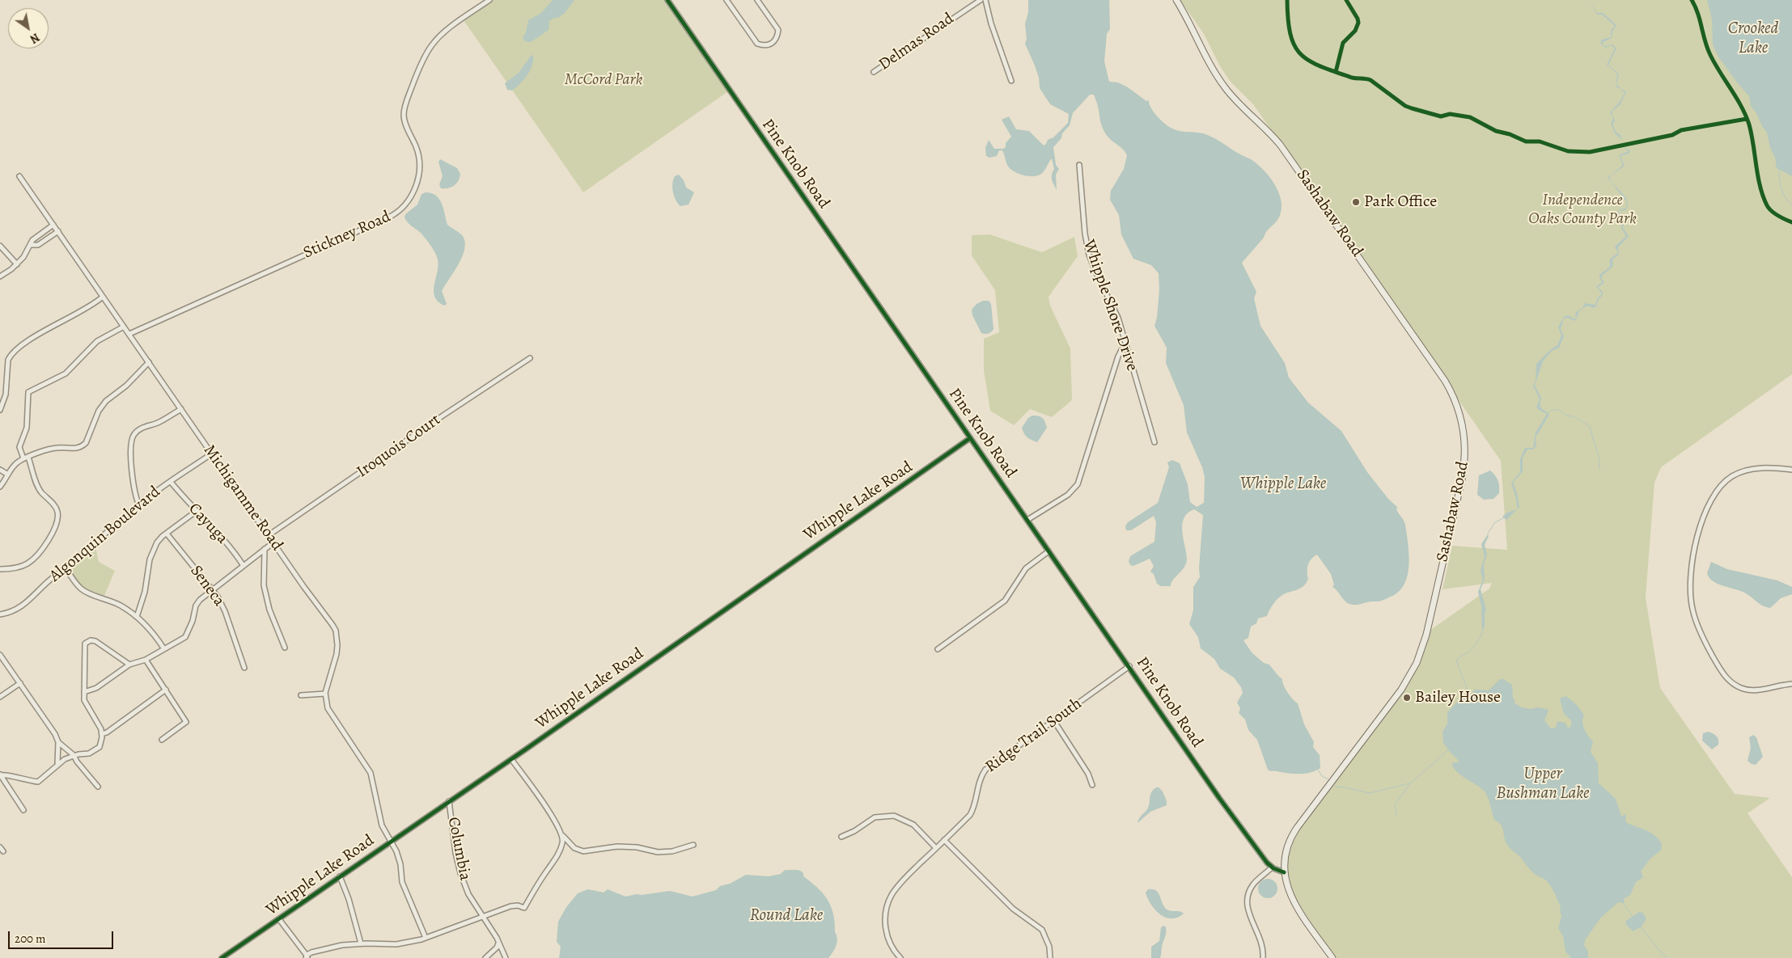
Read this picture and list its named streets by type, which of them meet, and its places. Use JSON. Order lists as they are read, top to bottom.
{
  "streets": {
    "main road": ["Sashabaw Road"],
    "street": [
      "Delmas Road",
      "Pine Knob Road",
      "Stickney Road",
      "Whipple Shore Drive",
      "Iroquois Court",
      "Michigamme Road",
      "Whipple Lake Road",
      "Cayuga",
      "Algonquin Boulevard",
      "Seneca",
      "Ridge Trail South",
      "Columbia"
    ]
  },
  "crossings": [
    ["Pine Knob Road", "Whipple Lake Road"],
    ["Pine Knob Road", "Ridge Trail South"],
    ["Stickney Road", "Michigamme Road"],
    ["Iroquois Court", "Michigamme Road"],
    ["Michigamme Road", "Algonquin Boulevard"],
    ["Whipple Lake Road", "Columbia"],
    ["Cayuga", "Algonquin Boulevard"]
  ],
  "water": [
    "Crooked Lake",
    "Whipple Lake",
    "Upper Bushman Lake",
    "Round Lake"
  ],
  "parks": ["McCord Park", "Independence Oaks County Park"],
  "places": ["Park Office", "Bailey House"],
  "scale_bar": "200 m",
  "north": "bottom right"
}
